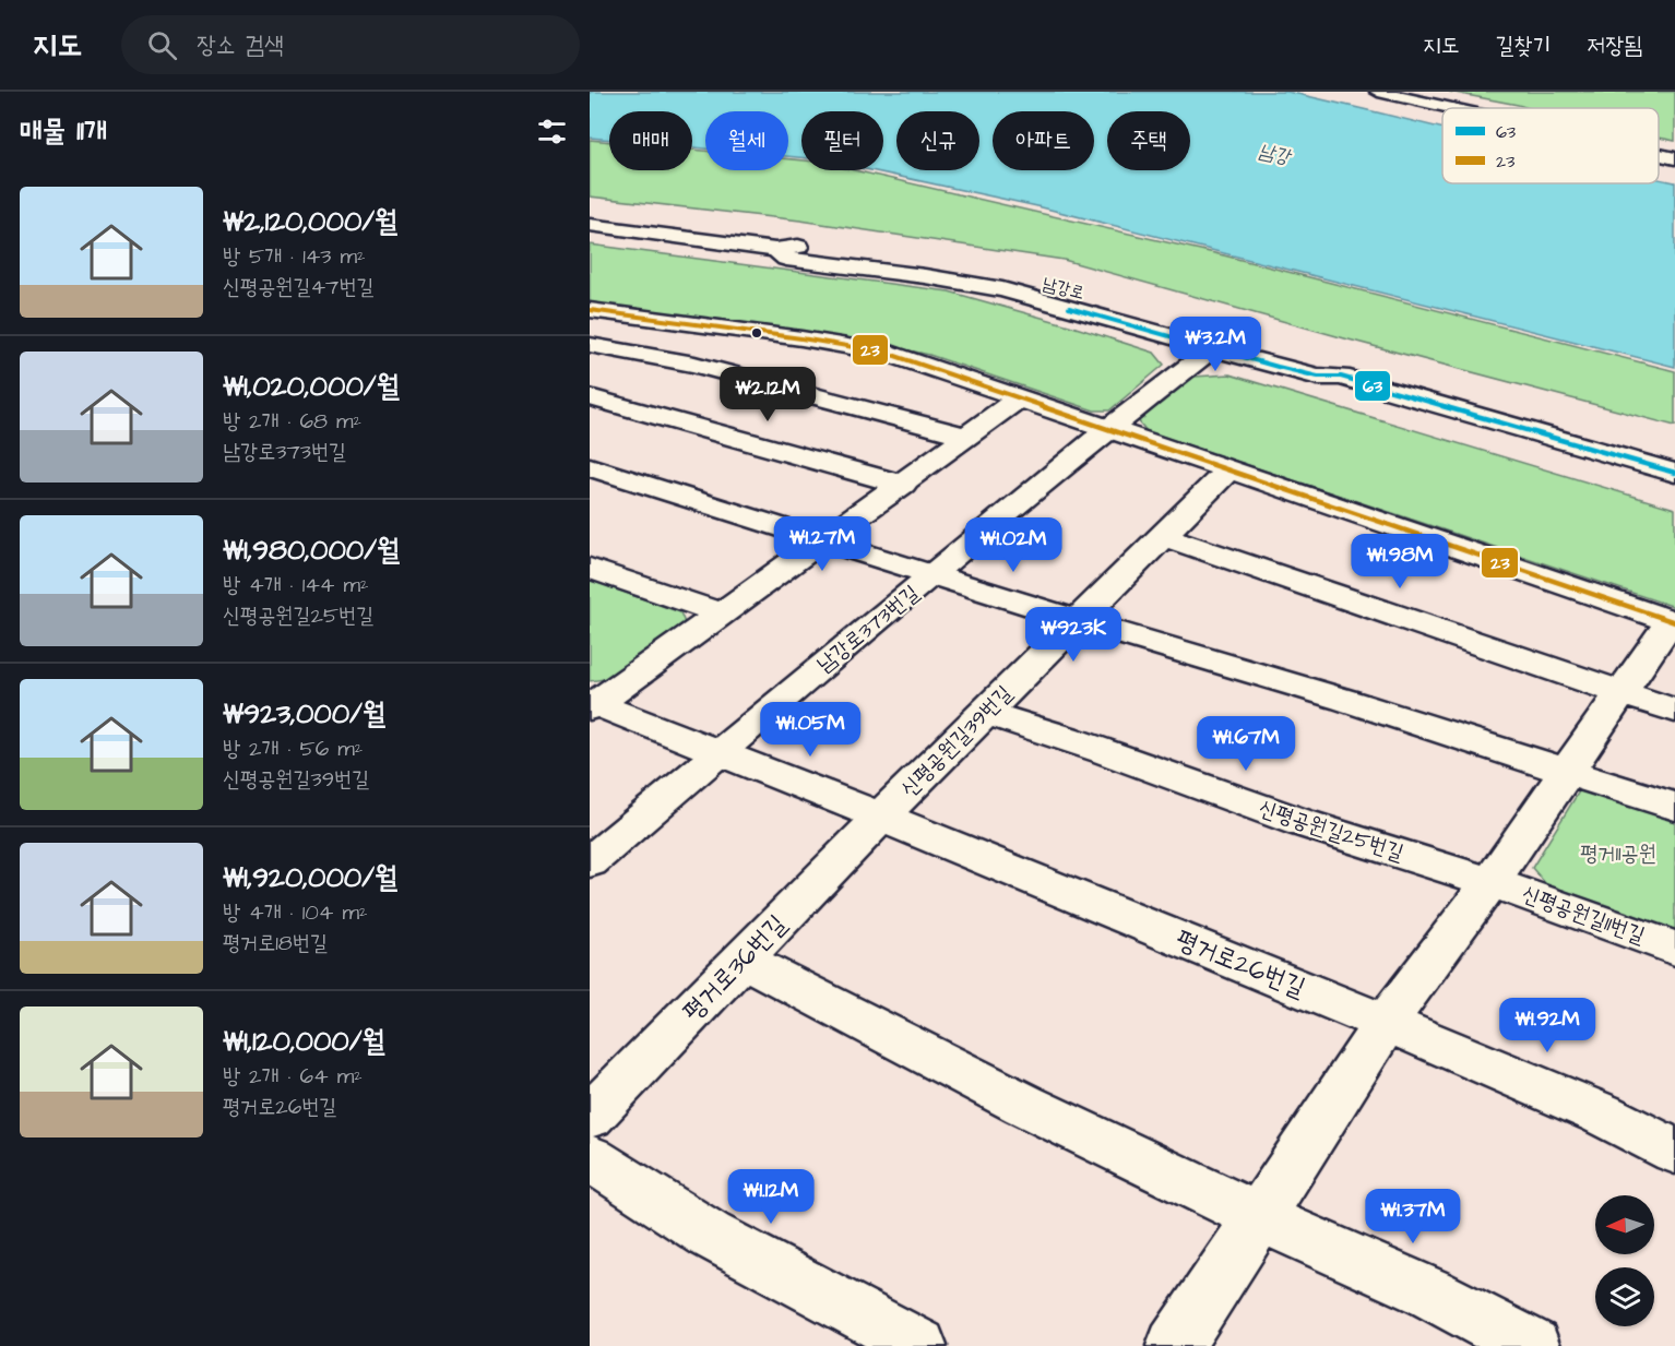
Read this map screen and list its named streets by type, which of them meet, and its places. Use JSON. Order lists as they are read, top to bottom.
{
  "streets": {
    "street": [
      "남강로",
      "남강로373번길",
      "신평공원길39번길",
      "신평공원길25번길",
      "신평공원길11번길",
      "평거로26번길",
      "평거로36번길"
    ]
  },
  "crossings": [
    ["남강로", "남강로373번길"],
    ["남강로373번길", "평거로26번길"],
    ["신평공원길39번길", "신평공원길25번길"],
    ["신평공원길39번길", "평거로26번길"],
    ["신평공원길39번길", "평거로36번길"],
    ["신평공원길25번길", "신평공원길11번길"],
    ["평거로26번길", "평거로36번길"]
  ],
  "water": ["남강"],
  "parks": ["평거11공원"],
  "lines": ["transit line 63", "transit line 23"],
  "legend": ["63", "23"],
  "north": "left",
  "page": {
    "header": "지도",
    "search": "장소 검색",
    "nav": ["지도", "길찾기", "저장됨"],
    "heading": "매물 11개",
    "chip": [
      "매매",
      "월세",
      "필터",
      "신규",
      "아파트",
      "주택"
    ],
    "list": [
      {
        "name": "₩2,120,000/월",
        "note": "방 5개 · 143 m² · 신평공원길47번길"
      },
      {
        "name": "₩1,020,000/월",
        "note": "방 2개 · 68 m² · 남강로373번길"
      },
      {
        "name": "₩1,980,000/월",
        "note": "방 4개 · 144 m² · 신평공원길25번길"
      },
      {
        "name": "₩923,000/월",
        "note": "방 2개 · 56 m² · 신평공원길39번길"
      },
      {
        "name": "₩1,920,000/월",
        "note": "방 4개 · 104 m² · 평거로18번길"
      },
      {
        "name": "₩1,120,000/월",
        "note": "방 2개 · 64 m² · 평거로26번길"
      }
    ],
    "price": [
      "₩3.2M",
      "₩2.12M",
      "₩1.27M",
      "₩1.02M",
      "₩1.98M",
      "₩923K",
      "₩1.05M",
      "₩1.67M",
      "₩1.92M",
      "₩1.12M",
      "₩1.37M"
    ]
  }
}
